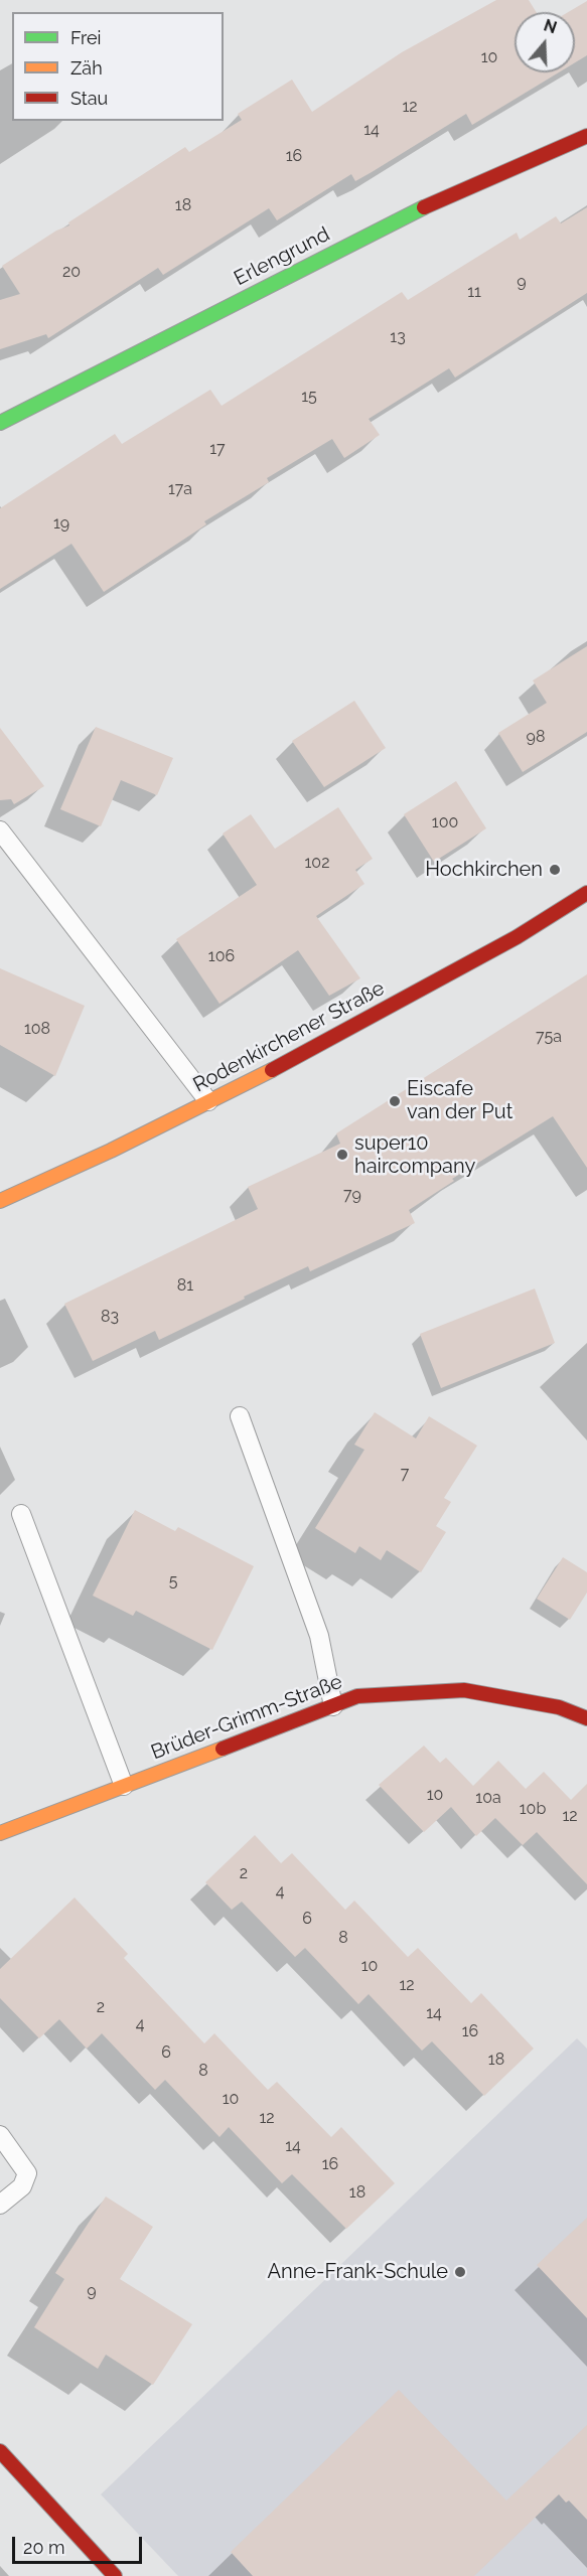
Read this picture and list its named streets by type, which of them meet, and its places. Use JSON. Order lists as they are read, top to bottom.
{
  "streets": {
    "street": ["Erlengrund", "Rodenkirchener Straße", "Brüder-Grimm-Straße"]
  },
  "places": [
    "Hochkirchen",
    "Eiscafe van der Put",
    "super10 haircompany",
    "Anne-Frank-Schule"
  ],
  "house_numbers": [
    "10",
    "12",
    "14",
    "16",
    "18",
    "20",
    "9",
    "11",
    "13",
    "15",
    "17",
    "17a",
    "19",
    "98",
    "100",
    "102",
    "106",
    "108",
    "75a",
    "79",
    "81",
    "83",
    "7",
    "5",
    "10",
    "10a",
    "10b",
    "12",
    "2",
    "4",
    "6",
    "8",
    "10",
    "12",
    "2",
    "14",
    "4",
    "16",
    "6",
    "18",
    "8",
    "10",
    "12",
    "14",
    "16",
    "18",
    "9"
  ],
  "legend": ["Frei", "Zäh", "Stau"],
  "scale_bar": "20 m",
  "north": "top"
}
